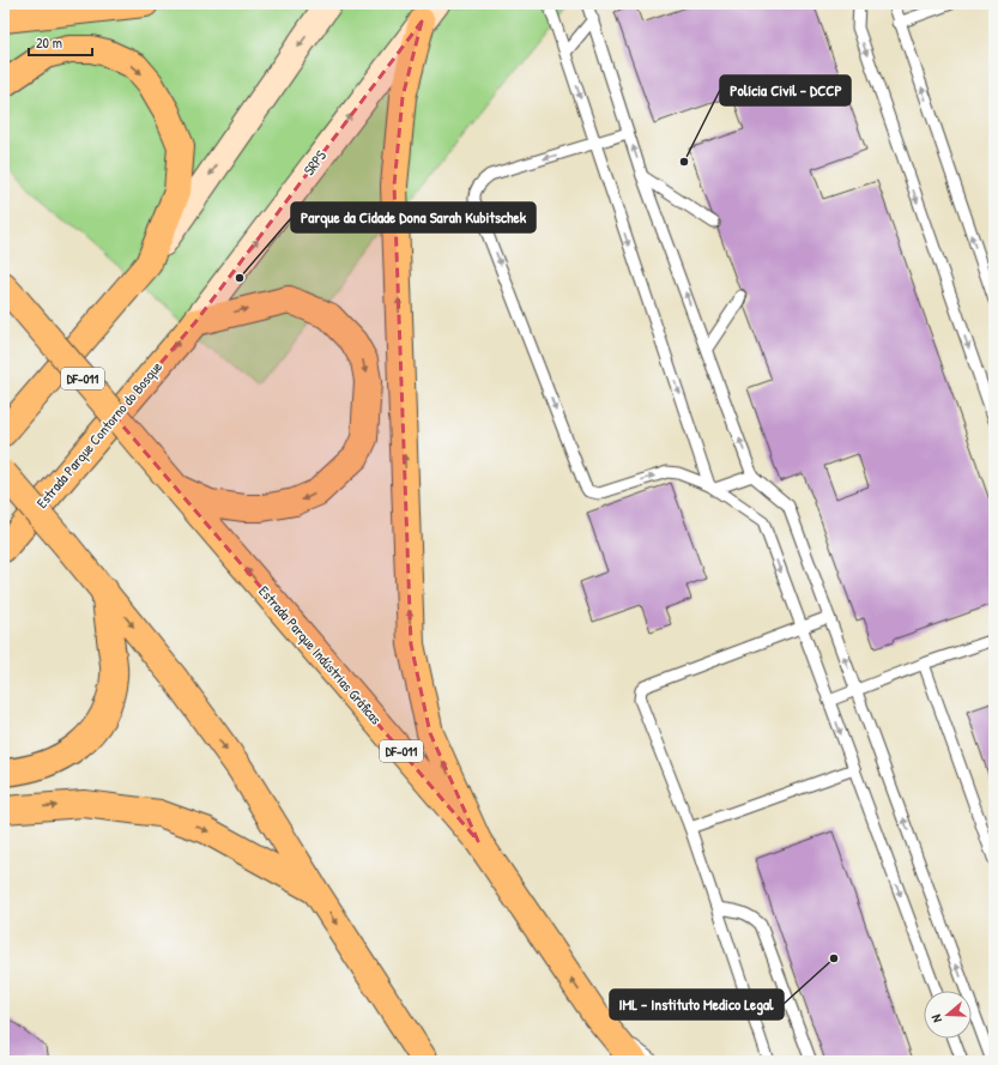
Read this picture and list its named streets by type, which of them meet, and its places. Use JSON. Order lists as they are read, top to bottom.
{
  "streets": {
    "main road": [
      "SRPS",
      "DF-011",
      "Estrada Parque Contorno do Bosque",
      "Estrada Parque Indústrias Gráficas"
    ]
  },
  "crossings": [
    ["SRPS", "Estrada Parque Contorno do Bosque"]
  ],
  "places": ["Polícia Civil - DCCP", "Parque da Cidade Dona Sarah Kubitschek", "IML - Instituto Medico Legal"],
  "scale_bar": "20 m",
  "north": "left"
}
